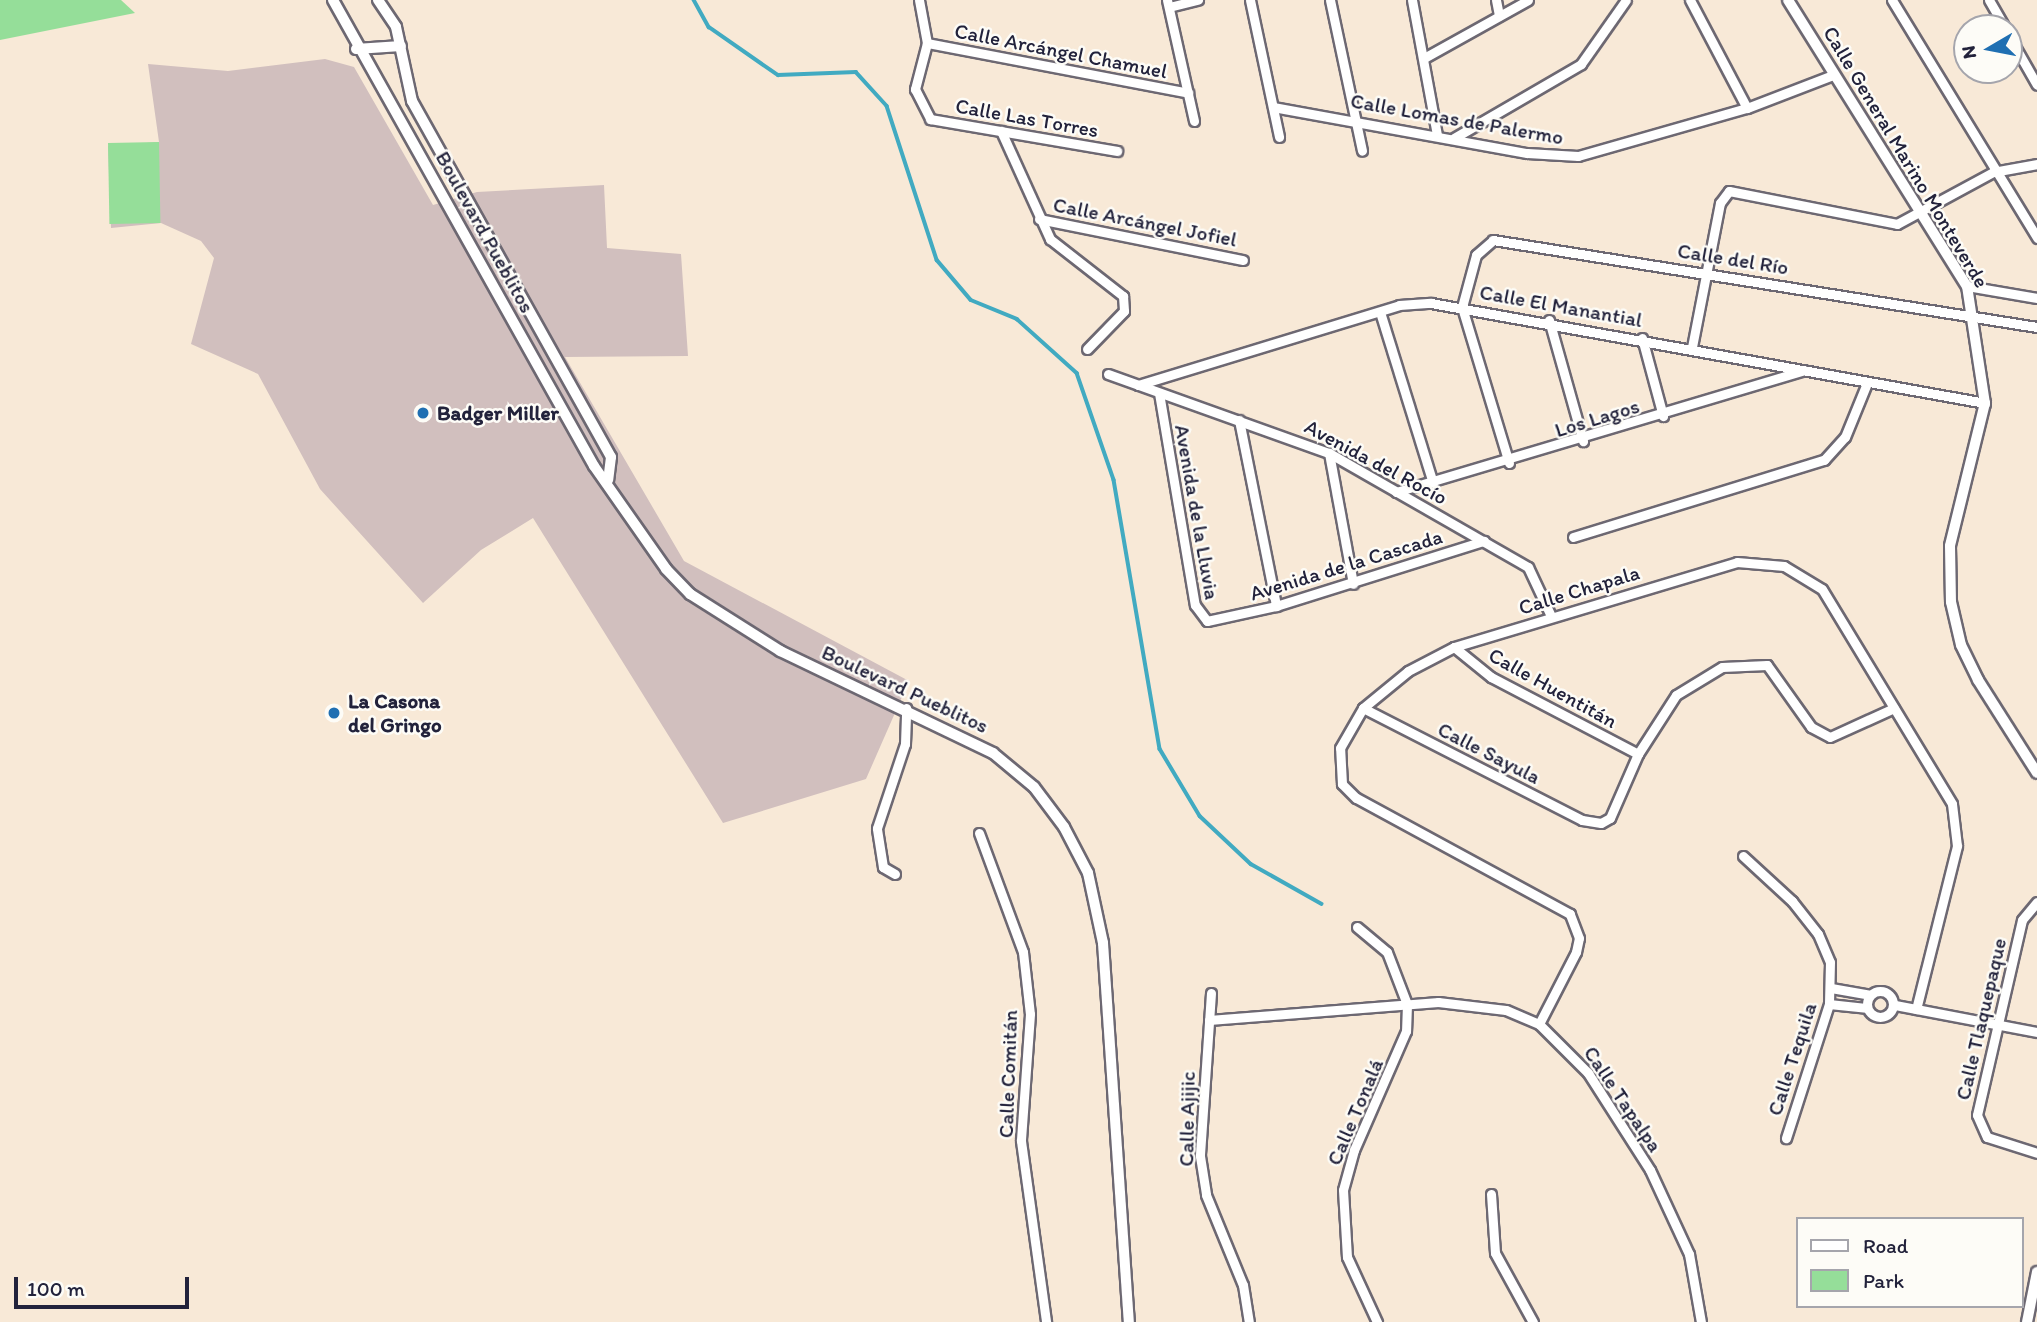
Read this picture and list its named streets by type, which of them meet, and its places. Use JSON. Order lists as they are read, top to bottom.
{
  "streets": {
    "street": [
      "Calle Arcángel Chamuel",
      "Calle Las Torres",
      "Calle Lomas de Palermo",
      "Calle General Marino Monteverde",
      "Calle Arcángel Jofiel",
      "Boulevard Pueblitos",
      "Calle del Río",
      "Calle El Manantial",
      "Los Lagos",
      "Avenida del Rocío",
      "Avenida de la Lluvia",
      "Avenida de la Cascada",
      "Calle Chapala",
      "Calle Huentitán",
      "Calle Sayula",
      "Calle Tlaquepaque",
      "Calle Tequila",
      "Calle Comitán",
      "Calle Tapalpa",
      "Calle Tonalá",
      "Calle Ajijic"
    ]
  },
  "crossings": [
    ["Calle Arcángel Chamuel", "Calle Las Torres"],
    ["Calle Lomas de Palermo", "Calle General Marino Monteverde"],
    ["Calle General Marino Monteverde", "Calle del Río"],
    ["Calle General Marino Monteverde", "Calle El Manantial"],
    ["Calle del Río", "Calle El Manantial"],
    ["Calle El Manantial", "Los Lagos"],
    ["Calle El Manantial", "Avenida del Rocío"],
    ["Los Lagos", "Avenida del Rocío"],
    ["Avenida del Rocío", "Avenida de la Lluvia"],
    ["Avenida del Rocío", "Avenida de la Cascada"],
    ["Avenida del Rocío", "Calle Chapala"],
    ["Avenida de la Lluvia", "Avenida de la Cascada"],
    ["Calle Chapala", "Calle Huentitán"],
    ["Calle Chapala", "Calle Sayula"],
    ["Calle Chapala", "Calle Tapalpa"],
    ["Calle Huentitán", "Calle Sayula"],
    ["Calle Tapalpa", "Calle Tonalá"],
    ["Calle Tapalpa", "Calle Ajijic"]
  ],
  "places": ["Badger Miller", "La Casona del Gringo"],
  "legend": ["Road", "Park"],
  "scale_bar": "100 m",
  "north": "left"
}
